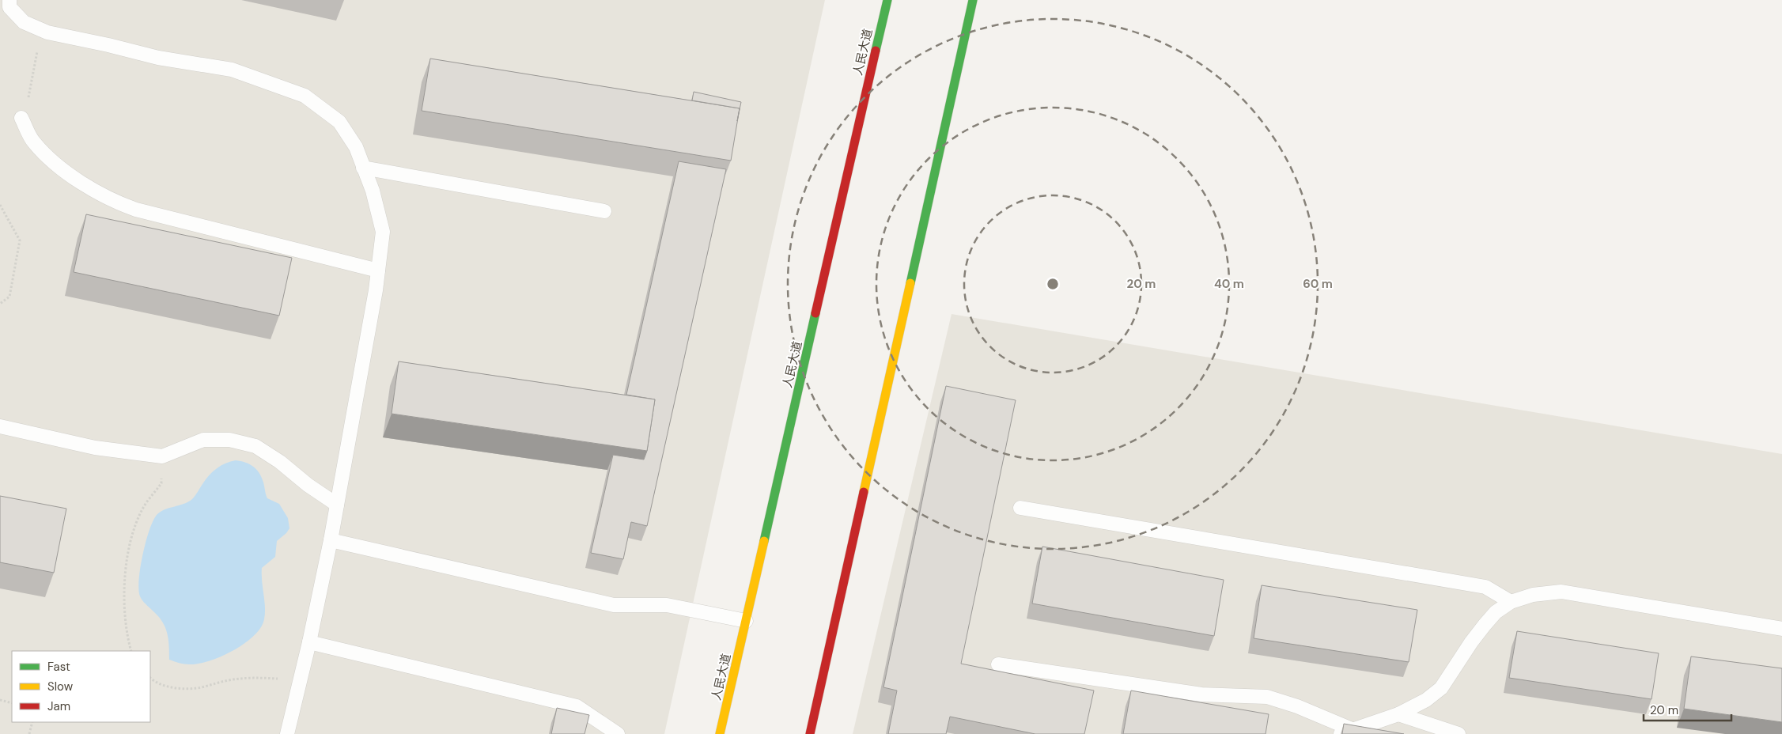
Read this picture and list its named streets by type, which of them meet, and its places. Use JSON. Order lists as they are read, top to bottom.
{
  "streets": {
    "main road": ["人民大道"]
  },
  "legend": ["Fast", "Slow", "Jam"],
  "scale_bar": "20 m",
  "rings": ["20 m", "40 m", "60 m"]
}
